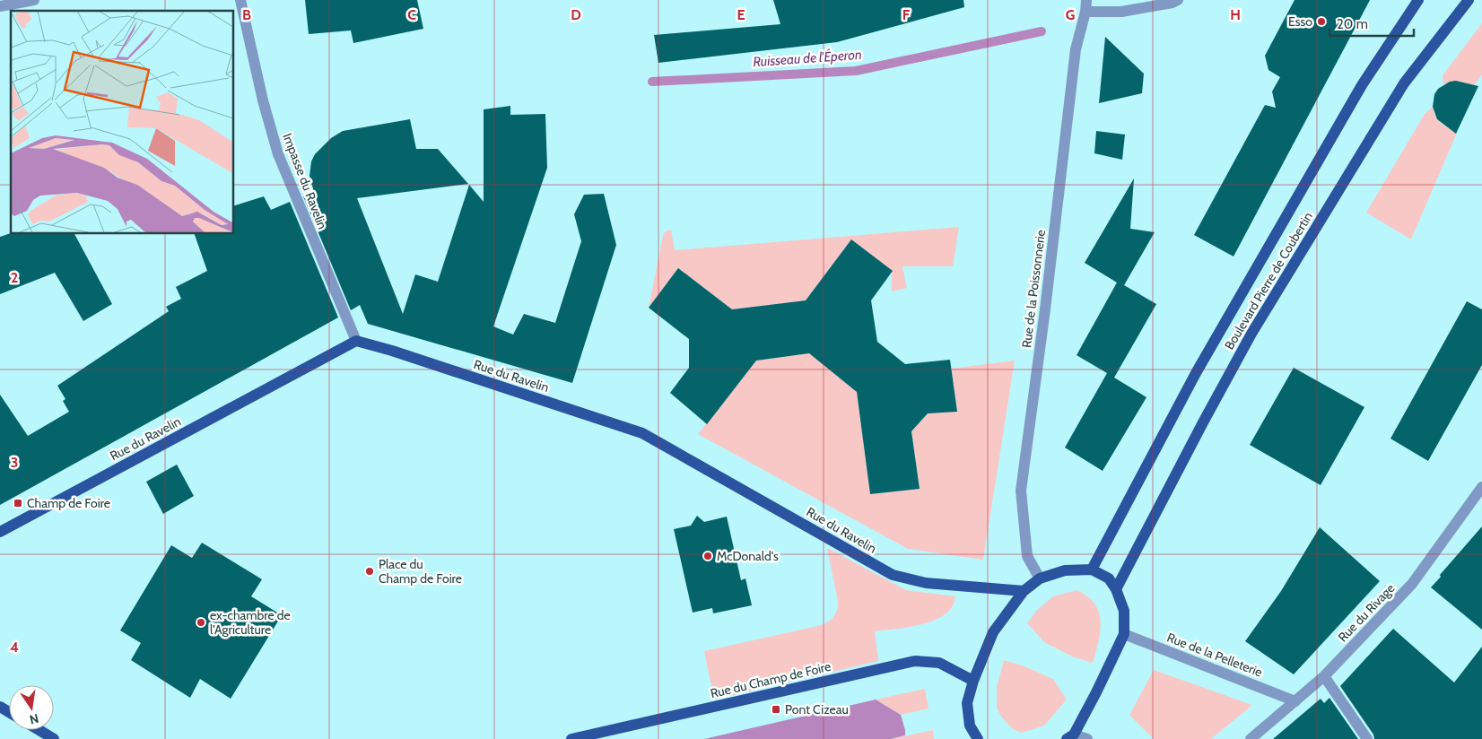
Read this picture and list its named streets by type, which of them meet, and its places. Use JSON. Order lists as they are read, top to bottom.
{
  "streets": {
    "main road": ["Boulevard Pierre de Coubertin", "Rue du Ravelin", "Rue du Champ de Foire"],
    "street": [
      "Impasse du Ravelin",
      "Rue de la Poissonnerie",
      "Rue du Rivage",
      "Rue de la Pelleterie"
    ]
  },
  "crossings": [
    ["Impasse du Ravelin", "Rue du Ravelin"],
    ["Rue du Rivage", "Rue de la Pelleterie"]
  ],
  "water": ["Ruisseau de l'Éperon"],
  "places": {
    "other": [
      "Esso",
      "McDonald's",
      "Place du Champ de Foire",
      "ex-chambre de l'Agriculture"
    ],
    "transit": ["Champ de Foire", "Pont Cizeau"]
  },
  "scale_bar": "20 m",
  "north": "bottom",
  "grid": {
    "columns": [
      "B",
      "C",
      "D",
      "E",
      "F",
      "G",
      "H"
    ],
    "rows": ["2", "3", "4"]
  }
}
